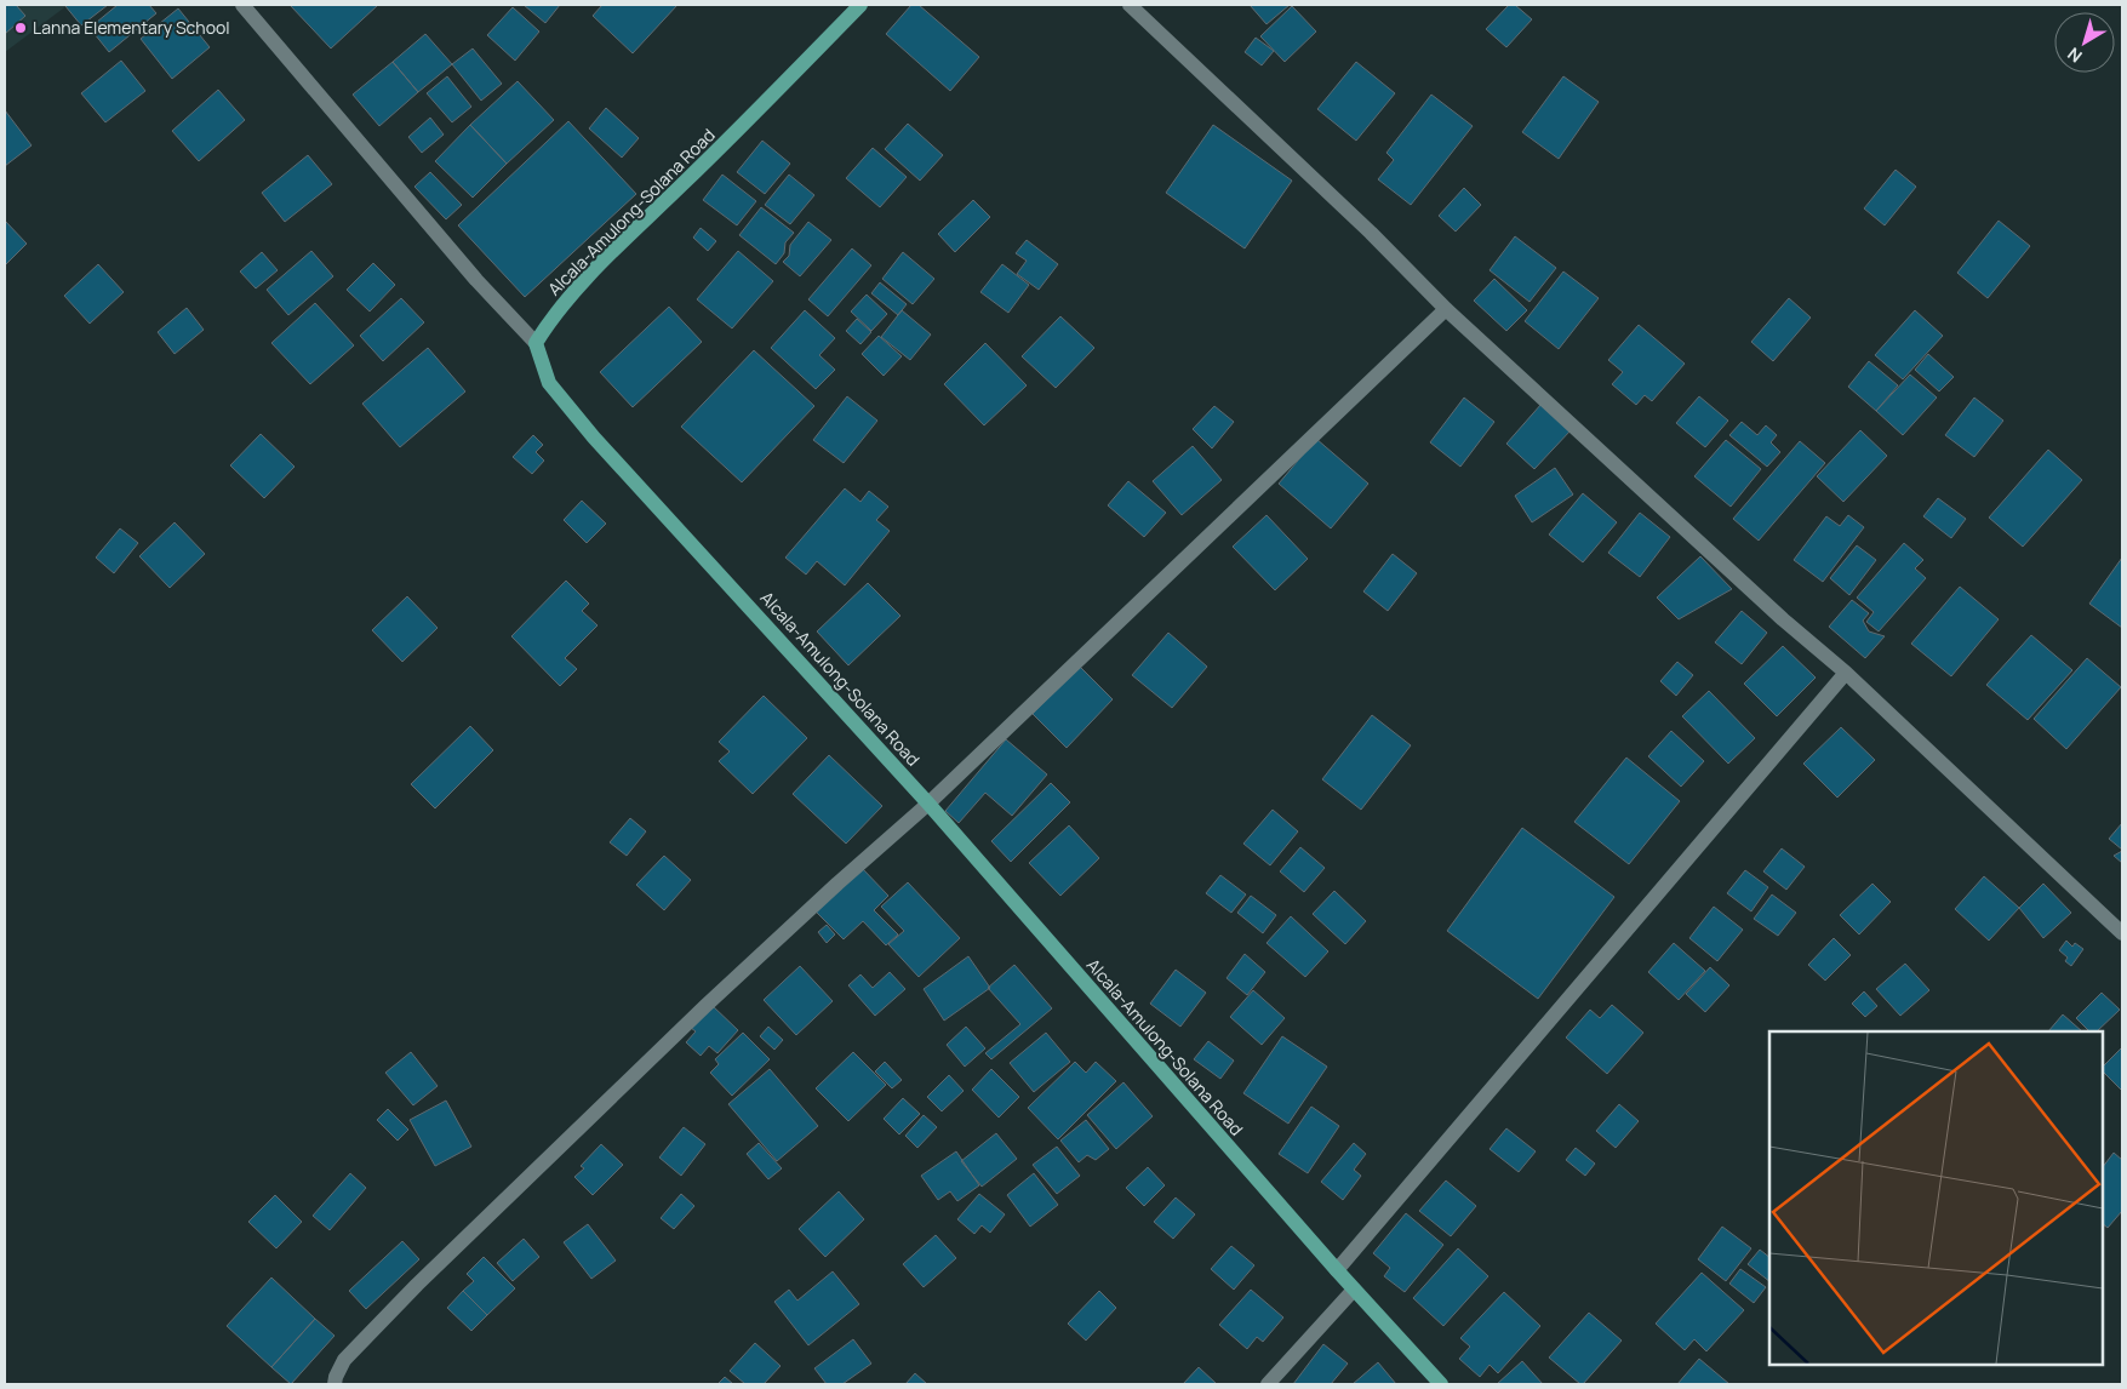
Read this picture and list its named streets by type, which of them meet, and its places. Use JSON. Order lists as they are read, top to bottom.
{
  "streets": {
    "main road": ["Alcala-Amulong-Solana Road"]
  },
  "places": ["Lanna Elementary School"],
  "north": "bottom left"
}
